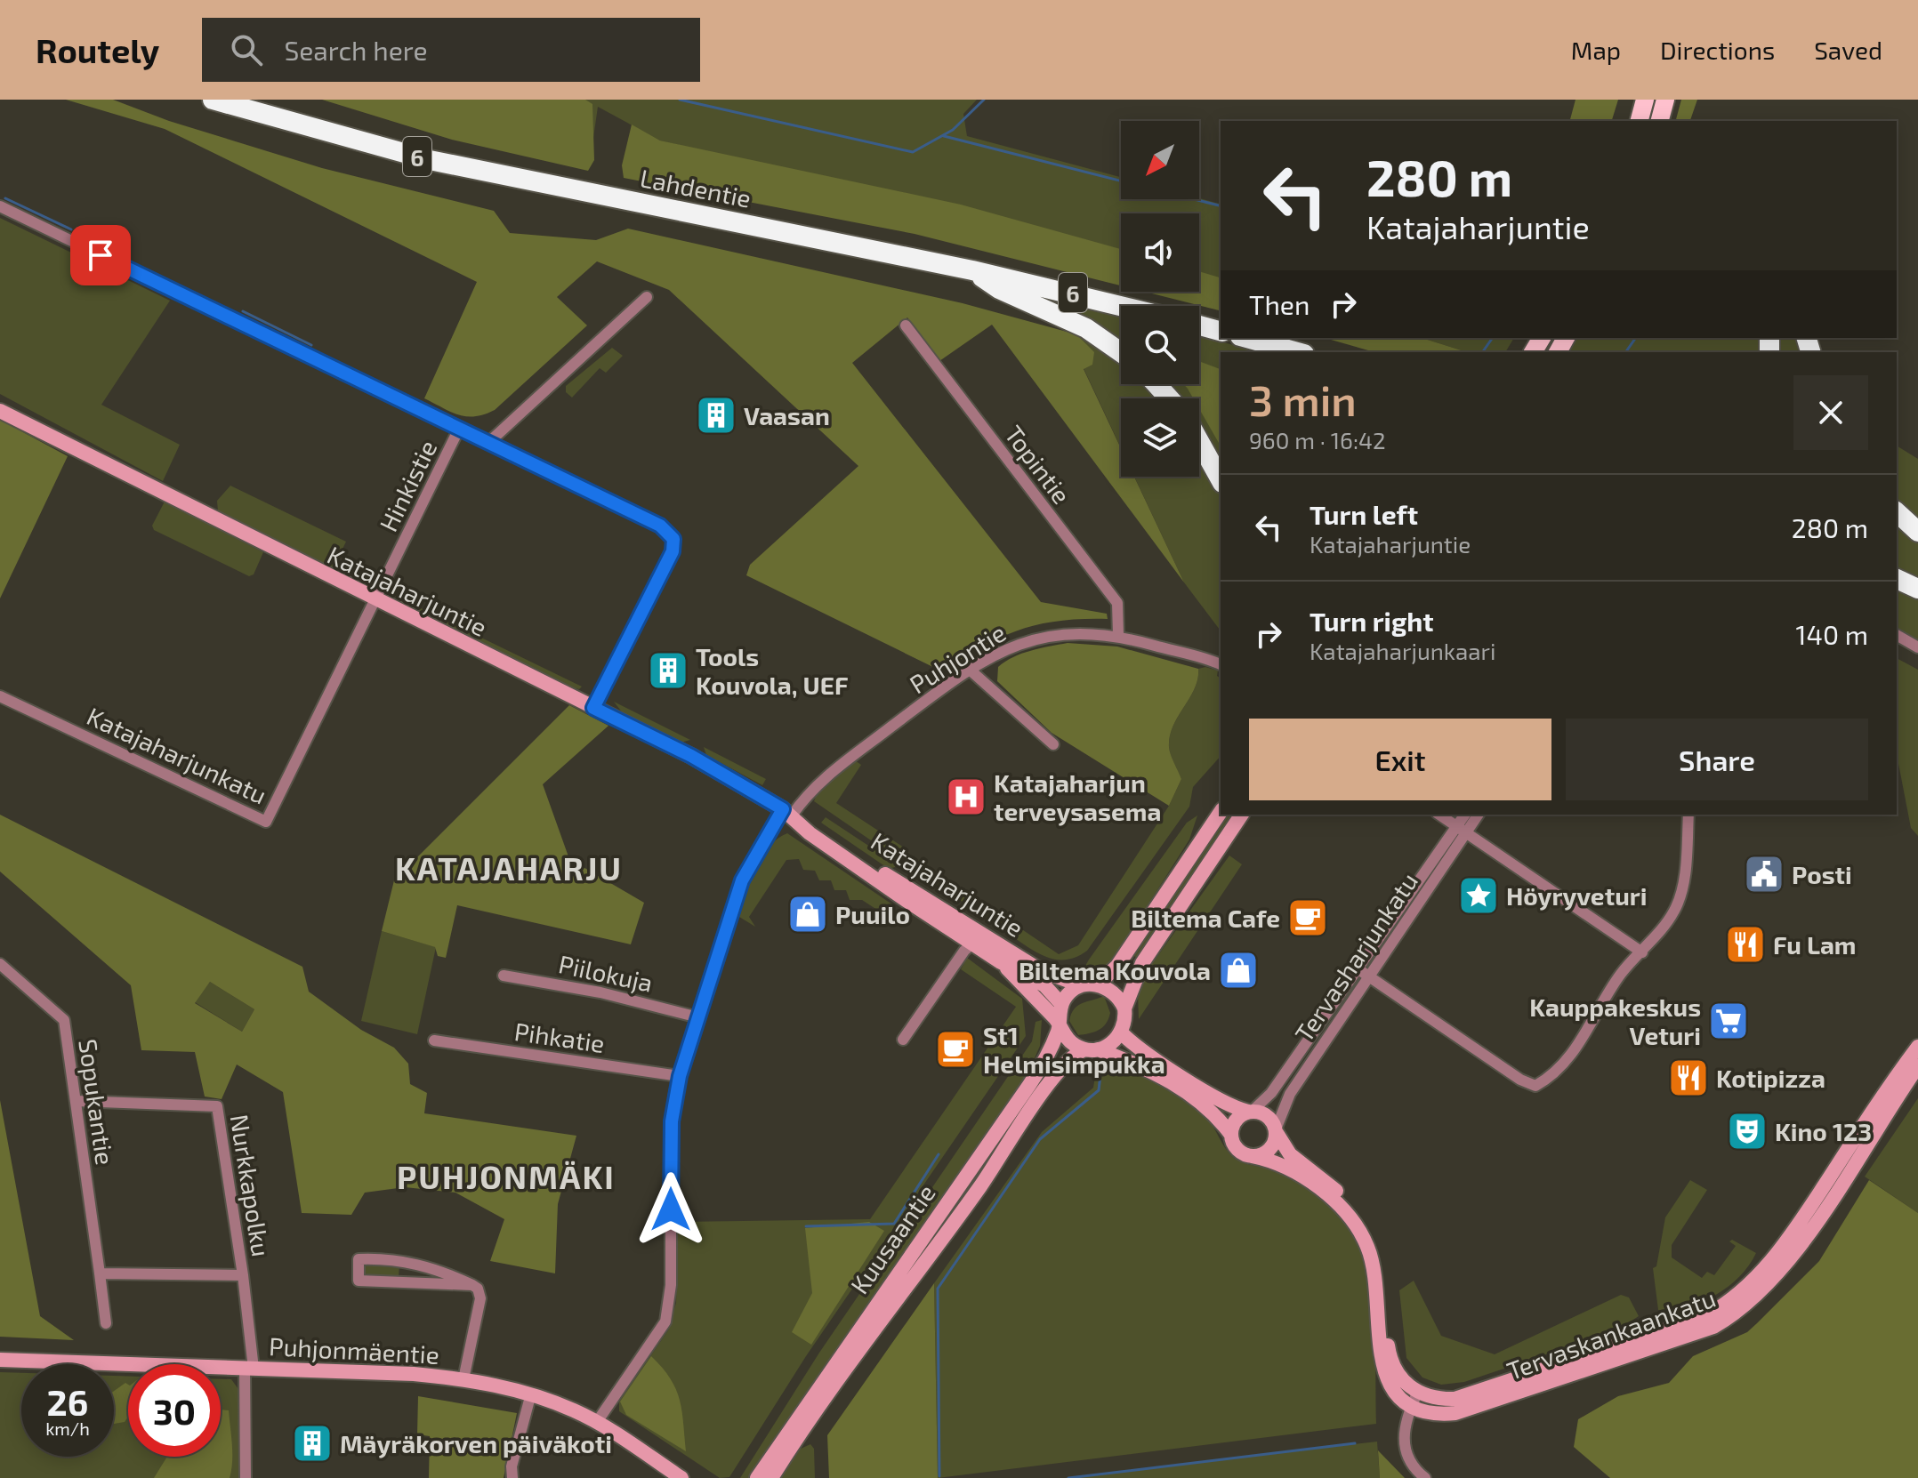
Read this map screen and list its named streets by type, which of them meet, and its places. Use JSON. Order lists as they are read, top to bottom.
{
  "streets": {
    "highway": ["6", "Lahdentie"],
    "street": [
      "Topintie",
      "Hinkistie",
      "Katajaharjuntie",
      "Puhjontie",
      "Katajaharjunkatu",
      "Tervasharjunkatu",
      "Piilokuja",
      "Pihkatie",
      "Sopukantie",
      "Nurkkapolku",
      "Kuusaantie",
      "Tervaskankaankatu",
      "Puhjonmäentie"
    ]
  },
  "crossings": [
    ["Topintie", "Puhjontie"],
    ["Hinkistie", "Katajaharjuntie"],
    ["Hinkistie", "Katajaharjunkatu"],
    ["Katajaharjuntie", "Puhjontie"],
    ["Katajaharjuntie", "Katajaharjunkatu"],
    ["Katajaharjuntie", "Kuusaantie"],
    ["Puhjontie", "Piilokuja"],
    ["Puhjontie", "Pihkatie"],
    ["Puhjontie", "Puhjonmäentie"],
    ["Sopukantie", "Nurkkapolku"],
    ["Nurkkapolku", "Puhjonmäentie"]
  ],
  "districts": ["KATAJAHARJU", "PUHJONMÄKI"],
  "places": {
    "building": ["Vaasan", "Tools Kouvola, UEF", "Mäyräkorven päiväkoti"],
    "hospital": ["Katajaharjun terveysasema"],
    "public building": ["Posti"],
    "place": ["Höyryveturi"],
    "shop": ["Puuilo", "Biltema Kouvola"],
    "cafe": ["Biltema Cafe", "St1 Helmisimpukka"],
    "restaurant": ["Fu Lam", "Kotipizza"],
    "supermarket": ["Kauppakeskus Veturi"],
    "theatre": ["Kino 123"]
  },
  "north": "bottom left",
  "page": {
    "header": "Routely",
    "search": "Search here",
    "nav": ["Map", "Directions", "Saved"],
    "turn": ["280 m", "Katajaharjuntie"],
    "then": "Then",
    "heading": ["3 min", "960 m · 16:42"],
    "list": [
      {
        "name": "Turn left",
        "note": "Katajaharjuntie",
        "value": "280 m"
      },
      {
        "name": "Turn right",
        "note": "Katajaharjunkaari",
        "value": "140 m"
      }
    ],
    "buttons": ["Exit", "Share"],
    "speed": "26 km/h",
    "limit": "30"
  }
}
